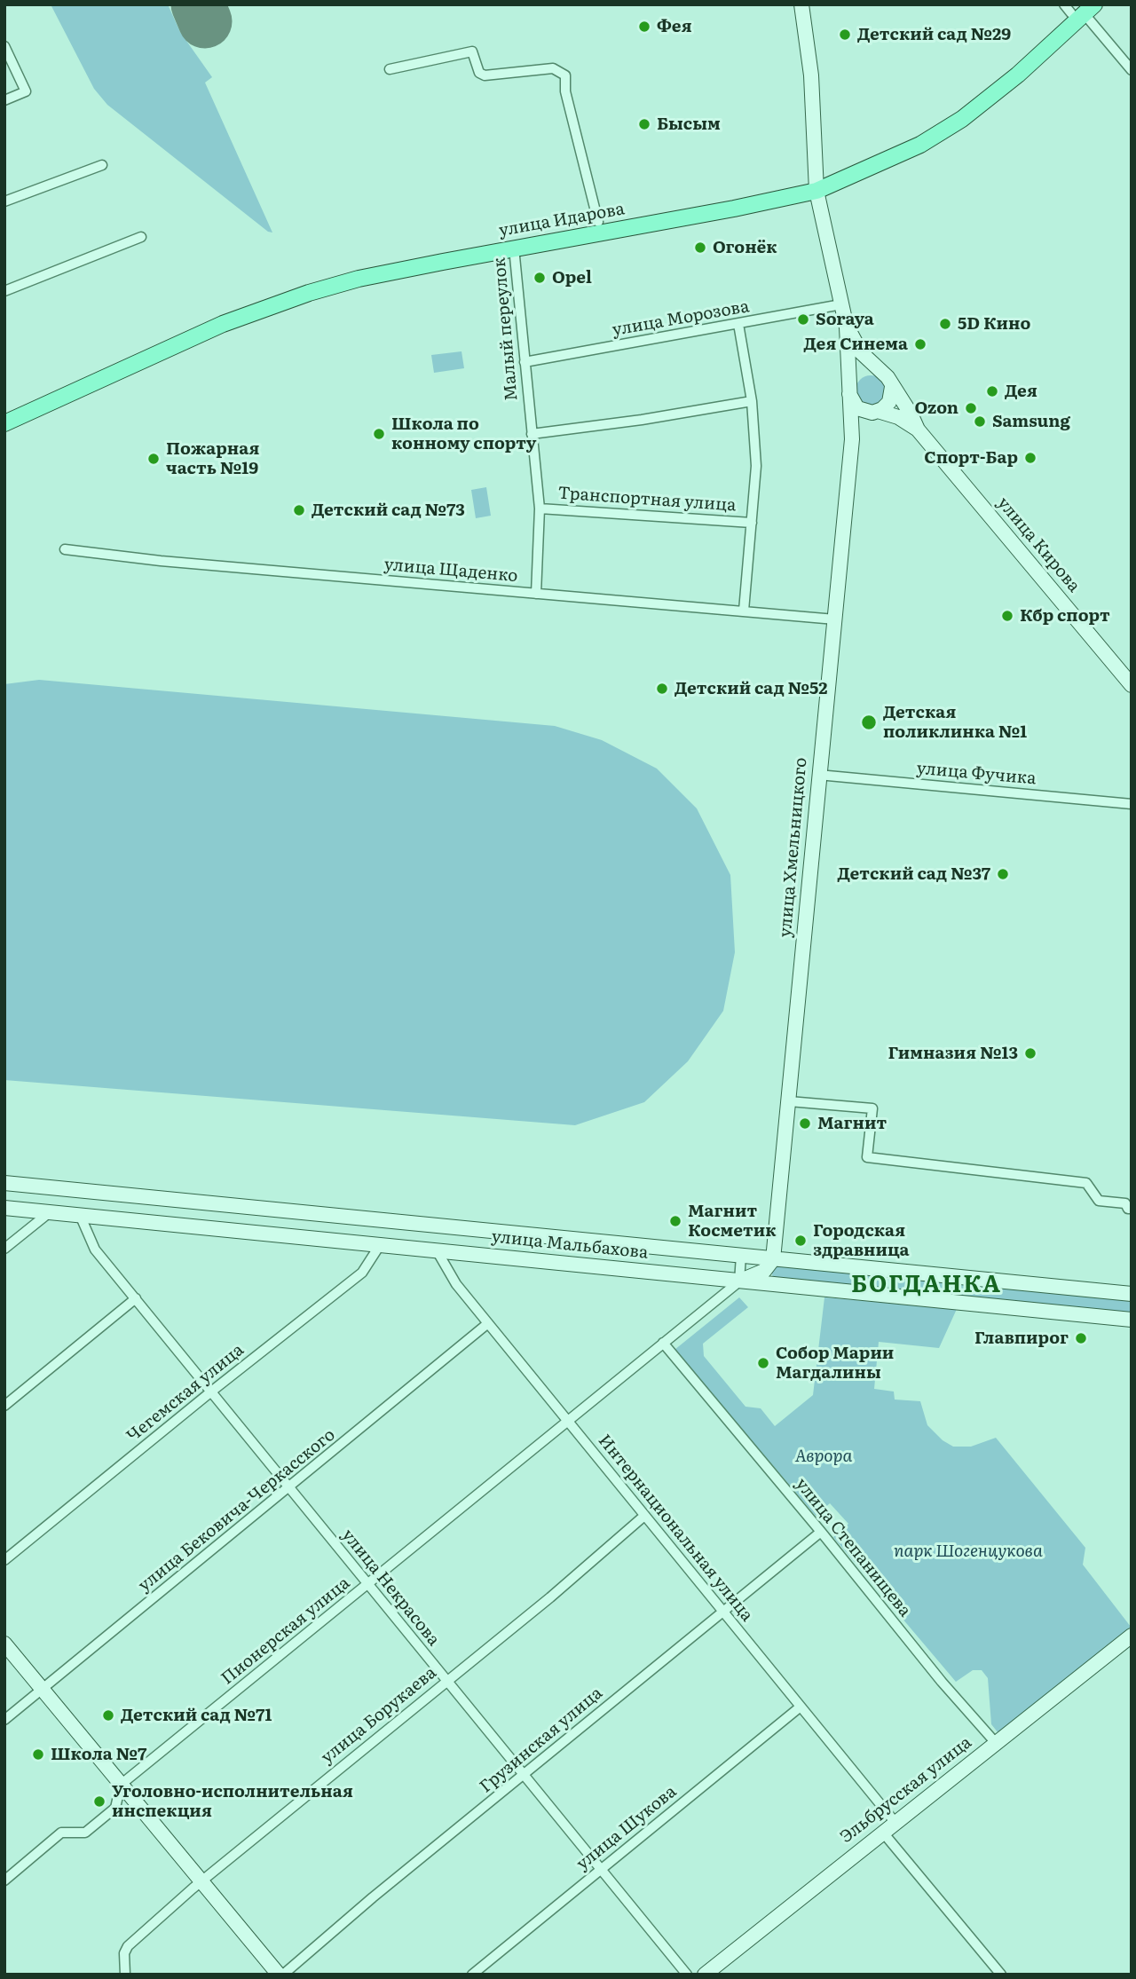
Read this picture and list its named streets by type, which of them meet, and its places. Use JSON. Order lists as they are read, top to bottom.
{
  "streets": {
    "main road": [
      "улица Идарова",
      "улица Кирова",
      "улица Хмельницкого",
      "улица Мальбахова",
      "Эльбрусская улица"
    ],
    "street": [
      "улица Морозова",
      "Малый переулок",
      "Транспортная улица",
      "улица Щаденко",
      "улица Фучика",
      "Чегемская улица",
      "улица Бековича-Черкасского",
      "Интернациональная улица",
      "улица Степанищева",
      "улица Некрасова",
      "Пионерская улица",
      "улица Борукаева",
      "Грузинская улица",
      "улица Шукова"
    ]
  },
  "crossings": [
    ["улица Идарова", "Малый переулок"],
    ["улица Морозова", "Малый переулок"],
    ["Малый переулок", "Транспортная улица"],
    ["Малый переулок", "улица Щаденко"],
    ["улица Щаденко", "улица Хмельницкого"],
    ["улица Фучика", "улица Хмельницкого"],
    ["улица Хмельницкого", "улица Мальбахова"],
    ["улица Мальбахова", "Чегемская улица"],
    ["улица Мальбахова", "Интернациональная улица"],
    ["улица Мальбахова", "улица Некрасова"],
    ["улица Мальбахова", "Пионерская улица"],
    ["Чегемская улица", "улица Некрасова"],
    ["улица Бековича-Черкасского", "Интернациональная улица"],
    ["улица Бековича-Черкасского", "улица Некрасова"],
    ["Интернациональная улица", "Пионерская улица"],
    ["Интернациональная улица", "улица Борукаева"],
    ["Интернациональная улица", "Грузинская улица"],
    ["Интернациональная улица", "Эльбрусская улица"],
    ["Интернациональная улица", "улица Шукова"],
    ["улица Степанищева", "Пионерская улица"],
    ["улица Степанищева", "Грузинская улица"],
    ["улица Степанищева", "Эльбрусская улица"],
    ["улица Некрасова", "Пионерская улица"],
    ["улица Некрасова", "улица Борукаева"],
    ["улица Некрасова", "Грузинская улица"],
    ["улица Некрасова", "улица Шукова"]
  ],
  "districts": ["БОГДАНКА"],
  "parks": ["Аврора", "парк Шогенцукова"],
  "places": [
    "Фея",
    "Детский сад №29",
    "Бысым",
    "Огонёк",
    "Opel",
    "Soraya",
    "5D Кино",
    "Дея Синема",
    "Дея",
    "Ozon",
    "Samsung",
    "Школа по конному спорту",
    "Спорт-Бар",
    "Пожарная часть №19",
    "Детский сад №73",
    "Кбр спорт",
    "Детский сад №52",
    "Детская поликлинка №1",
    "Детский сад №37",
    "Гимназия №13",
    "Магнит",
    "Магнит Косметик",
    "Городская здравница",
    "Главпирог",
    "Собор Марии Магдалины",
    "Детский сад №71",
    "Школа №7",
    "Уголовно-исполнительная инспекция"
  ]
}
